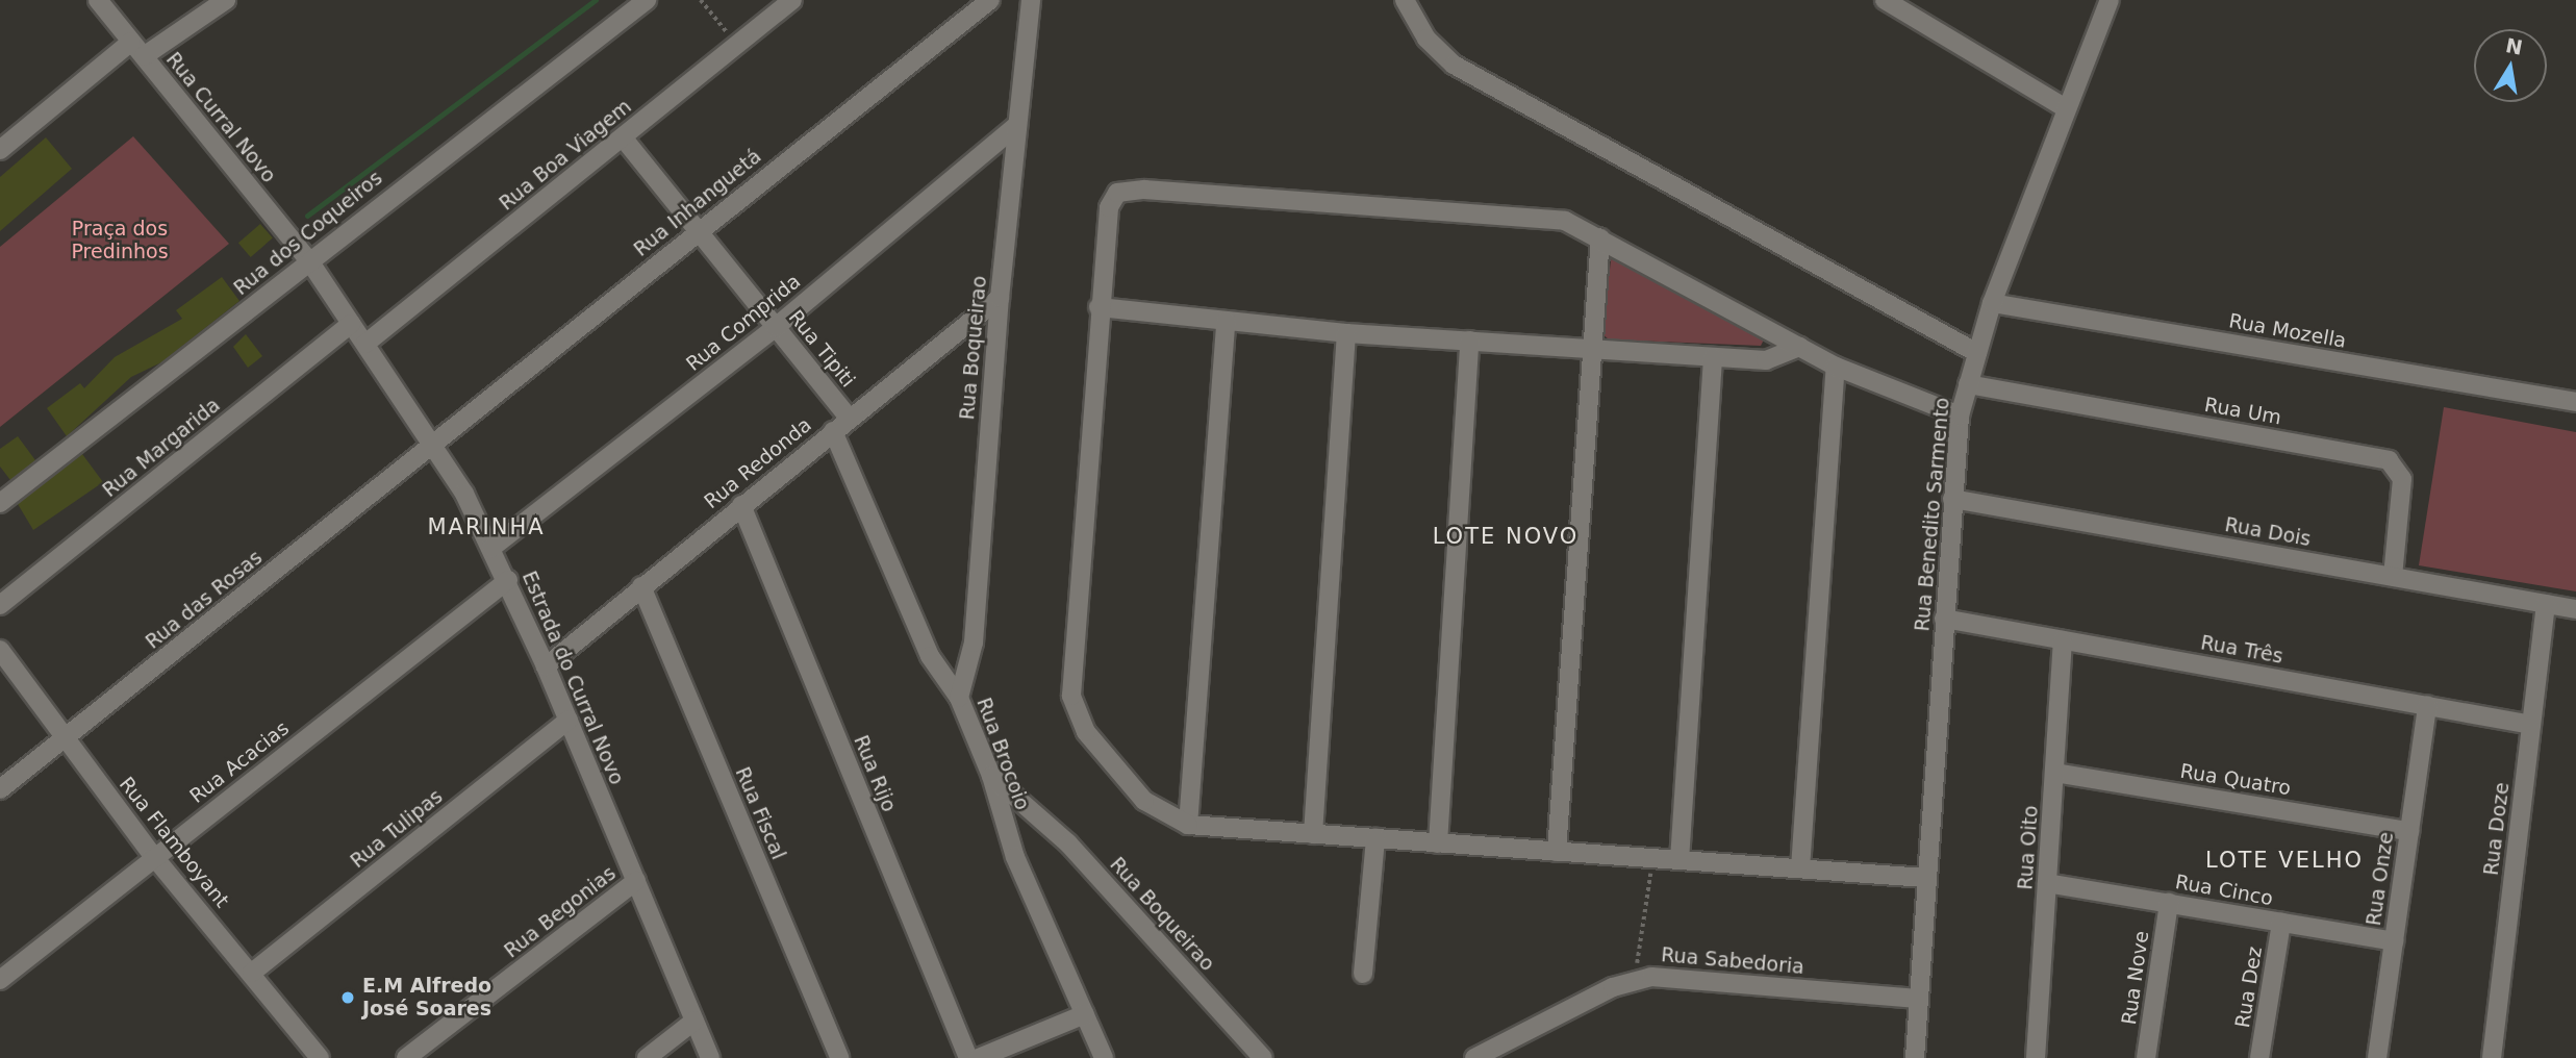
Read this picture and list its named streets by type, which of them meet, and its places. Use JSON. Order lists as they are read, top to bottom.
{
  "streets": {
    "street": [
      "Rua Curral Novo",
      "Rua Boa Viagem",
      "Rua Inhanguetá",
      "Rua dos Coqueiros",
      "Rua Comprida",
      "Rua Mozella",
      "Rua Boqueirao",
      "Rua Tipiti",
      "Rua Um",
      "Rua Margarida",
      "Rua Redonda",
      "Rua Benedito Sarmento",
      "Rua Dois",
      "Rua das Rosas",
      "Rua Três",
      "Estrada do Curral Novo",
      "Rua Brocoio",
      "Rua Acacias",
      "Rua Rijo",
      "Rua Quatro",
      "Rua Fiscal",
      "Rua Tulipas",
      "Rua Doze",
      "Rua Flamboyant",
      "Rua Oito",
      "Rua Onze",
      "Rua Cinco",
      "Rua Begonias",
      "Rua Sabedoria",
      "Rua Nove",
      "Rua Dez"
    ]
  },
  "crossings": [
    ["Rua Curral Novo", "Rua dos Coqueiros"],
    ["Rua Curral Novo", "Estrada do Curral Novo"],
    ["Rua Boa Viagem", "Rua Tipiti"],
    ["Rua Boa Viagem", "Estrada do Curral Novo"],
    ["Rua Inhanguetá", "Rua Tipiti"],
    ["Rua Inhanguetá", "Rua das Rosas"],
    ["Rua Inhanguetá", "Estrada do Curral Novo"],
    ["Rua dos Coqueiros", "Estrada do Curral Novo"],
    ["Rua Comprida", "Rua Boqueirao"],
    ["Rua Comprida", "Rua Tipiti"],
    ["Rua Comprida", "Estrada do Curral Novo"],
    ["Rua Mozella", "Rua Benedito Sarmento"],
    ["Rua Boqueirao", "Rua Redonda"],
    ["Rua Boqueirao", "Rua Brocoio"],
    ["Rua Tipiti", "Rua Redonda"],
    ["Rua Um", "Rua Benedito Sarmento"],
    ["Rua Um", "Rua Dois"],
    ["Rua Margarida", "Estrada do Curral Novo"],
    ["Rua Redonda", "Estrada do Curral Novo"],
    ["Rua Redonda", "Rua Brocoio"],
    ["Rua Redonda", "Rua Rijo"],
    ["Rua Redonda", "Rua Fiscal"],
    ["Rua Benedito Sarmento", "Rua Dois"],
    ["Rua Benedito Sarmento", "Rua Três"],
    ["Rua Benedito Sarmento", "Rua Sabedoria"],
    ["Rua Dois", "Rua Doze"],
    ["Rua das Rosas", "Estrada do Curral Novo"],
    ["Rua das Rosas", "Rua Flamboyant"],
    ["Rua Três", "Rua Doze"],
    ["Rua Três", "Rua Oito"],
    ["Rua Três", "Rua Onze"],
    ["Estrada do Curral Novo", "Rua Acacias"],
    ["Estrada do Curral Novo", "Rua Tulipas"],
    ["Estrada do Curral Novo", "Rua Begonias"],
    ["Rua Acacias", "Rua Flamboyant"],
    ["Rua Quatro", "Rua Oito"],
    ["Rua Quatro", "Rua Onze"],
    ["Rua Tulipas", "Rua Flamboyant"],
    ["Rua Oito", "Rua Cinco"],
    ["Rua Onze", "Rua Cinco"],
    ["Rua Cinco", "Rua Nove"],
    ["Rua Cinco", "Rua Dez"]
  ],
  "districts": ["MARINHA", "LOTE NOVO", "LOTE VELHO"],
  "parks": ["Praça dos Predinhos"],
  "places": ["E.M Alfredo José Soares"],
  "north": "top"
}
